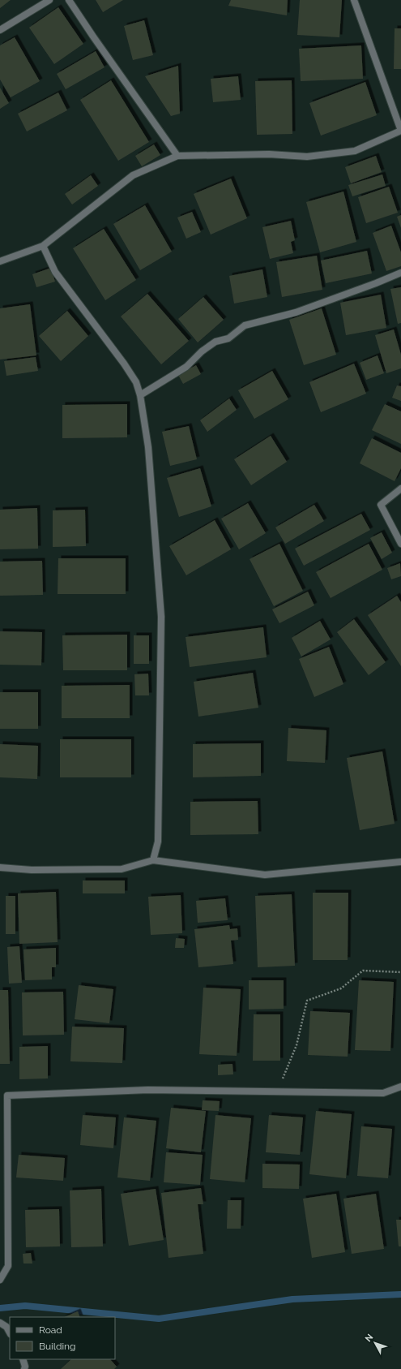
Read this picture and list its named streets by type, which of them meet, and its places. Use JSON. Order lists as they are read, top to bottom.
{
  "legend": ["Road", "Building"],
  "north": "top left"
}
